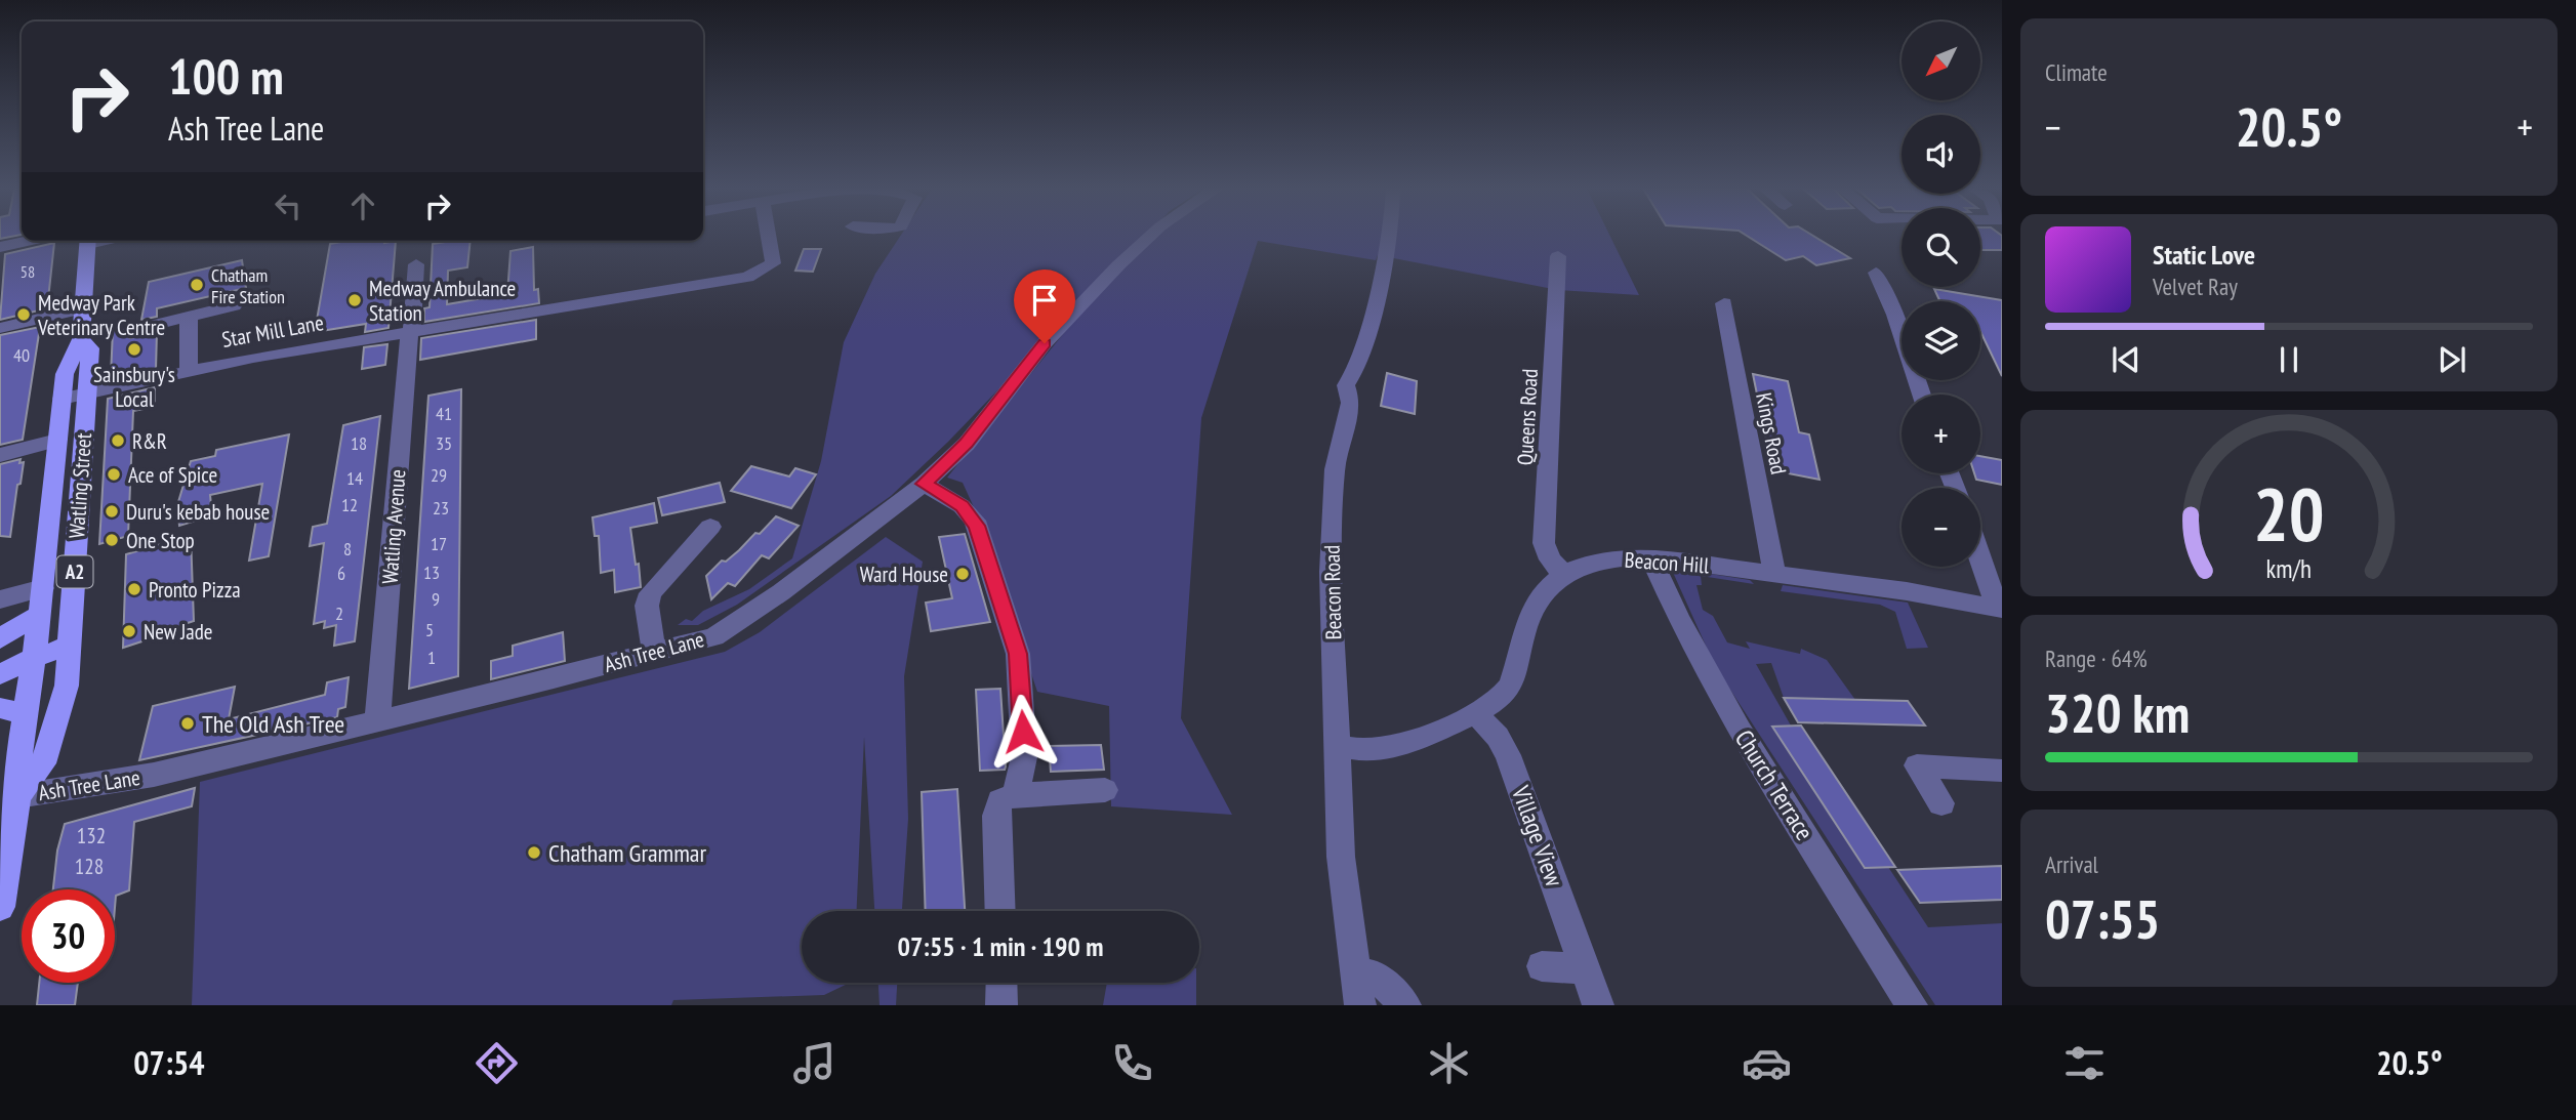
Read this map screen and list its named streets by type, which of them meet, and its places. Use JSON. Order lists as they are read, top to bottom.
{
  "streets": {
    "main road": ["Watling Street", "A2"],
    "street": [
      "Star Mill Lane",
      "Queens Road",
      "Kings Road",
      "Watling Avenue",
      "Beacon Hill",
      "Beacon Road",
      "Ash Tree Lane",
      "Church Terrace",
      "Village View"
    ]
  },
  "crossings": [
    ["Star Mill Lane", "Watling Street"],
    ["Star Mill Lane", "Watling Avenue"],
    ["Queens Road", "Beacon Hill"],
    ["Kings Road", "Beacon Hill"],
    ["Watling Street", "A2"],
    ["Watling Street", "Ash Tree Lane"],
    ["Watling Avenue", "Ash Tree Lane"],
    ["Beacon Hill", "Beacon Road"],
    ["Beacon Hill", "Church Terrace"],
    ["Beacon Hill", "Village View"],
    ["A2", "Ash Tree Lane"]
  ],
  "places": [
    "Chatham Fire Station",
    "Medway Ambulance Station",
    "Medway Park Veterinary Centre",
    "Sainsbury's Local",
    "R&R",
    "Ace of Spice",
    "Duru's kebab house",
    "One Stop",
    "Ward House",
    "Pronto Pizza",
    "New Jade",
    "The Old Ash Tree",
    "Chatham Grammar"
  ],
  "house_numbers": [
    "58",
    "40",
    "41",
    "18",
    "35",
    "29",
    "14",
    "12",
    "23",
    "17",
    "8",
    "13",
    "6",
    "9",
    "2",
    "5",
    "1",
    "132",
    "128"
  ],
  "north": "bottom left",
  "page": {
    "tile": [
      "Climate",
      ["Range · 64%", "320 km"],
      ["Arrival", "07:55"]
    ],
    "map_buttons": ["+", "−"],
    "turn": ["100 m", "Ash Tree Lane"],
    "heat": ["−", "20.5°", "+"],
    "song": ["Static Love", "Velvet Ray"],
    "limit": "30",
    "trip": "07:55 · 1 min · 190 m",
    "tabs": ["07:54", "20.5°"],
    "gauge": ["20", "km/h"]
  }
}
